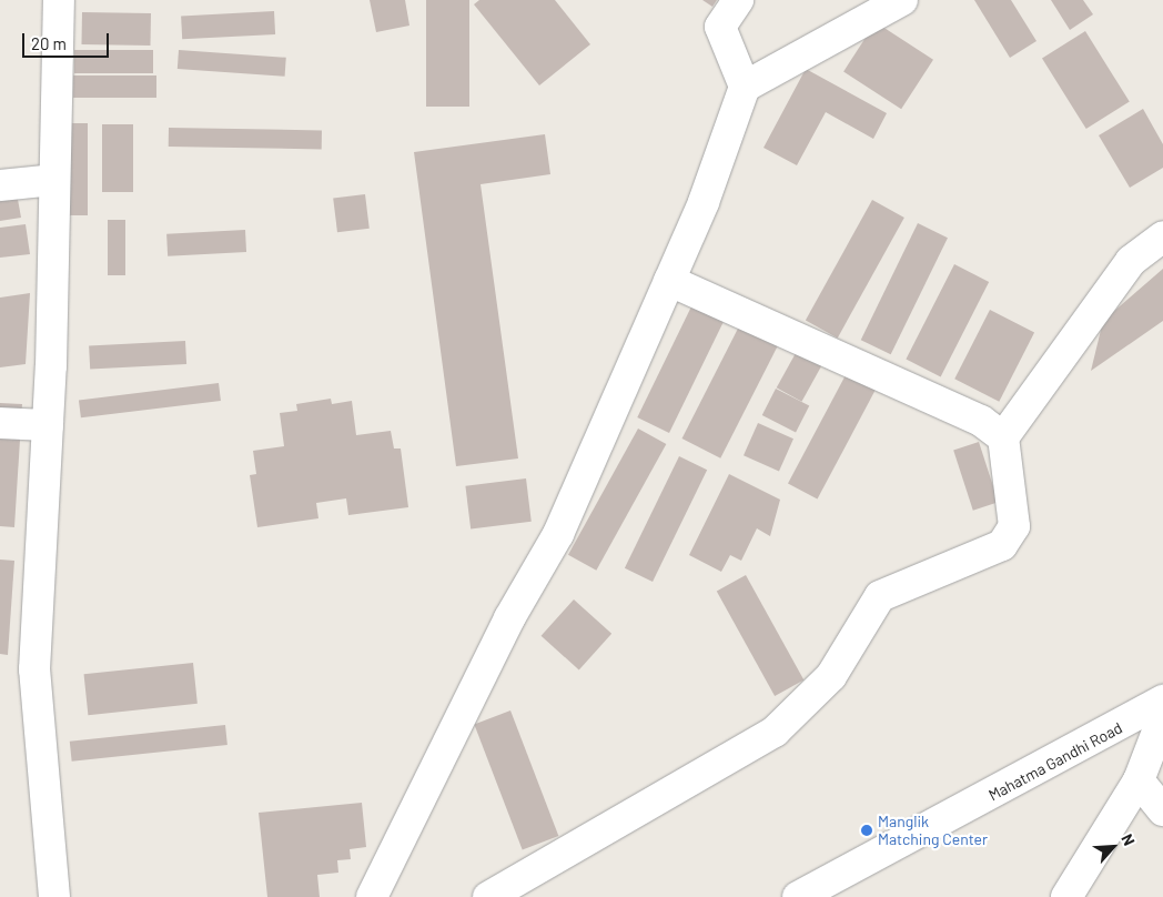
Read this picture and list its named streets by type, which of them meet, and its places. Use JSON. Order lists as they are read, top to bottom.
{
  "streets": {
    "street": ["Mahatma Gandhi Road"]
  },
  "places": ["Manglik Matching Center"],
  "scale_bar": "20 m",
  "north": "top right"
}
